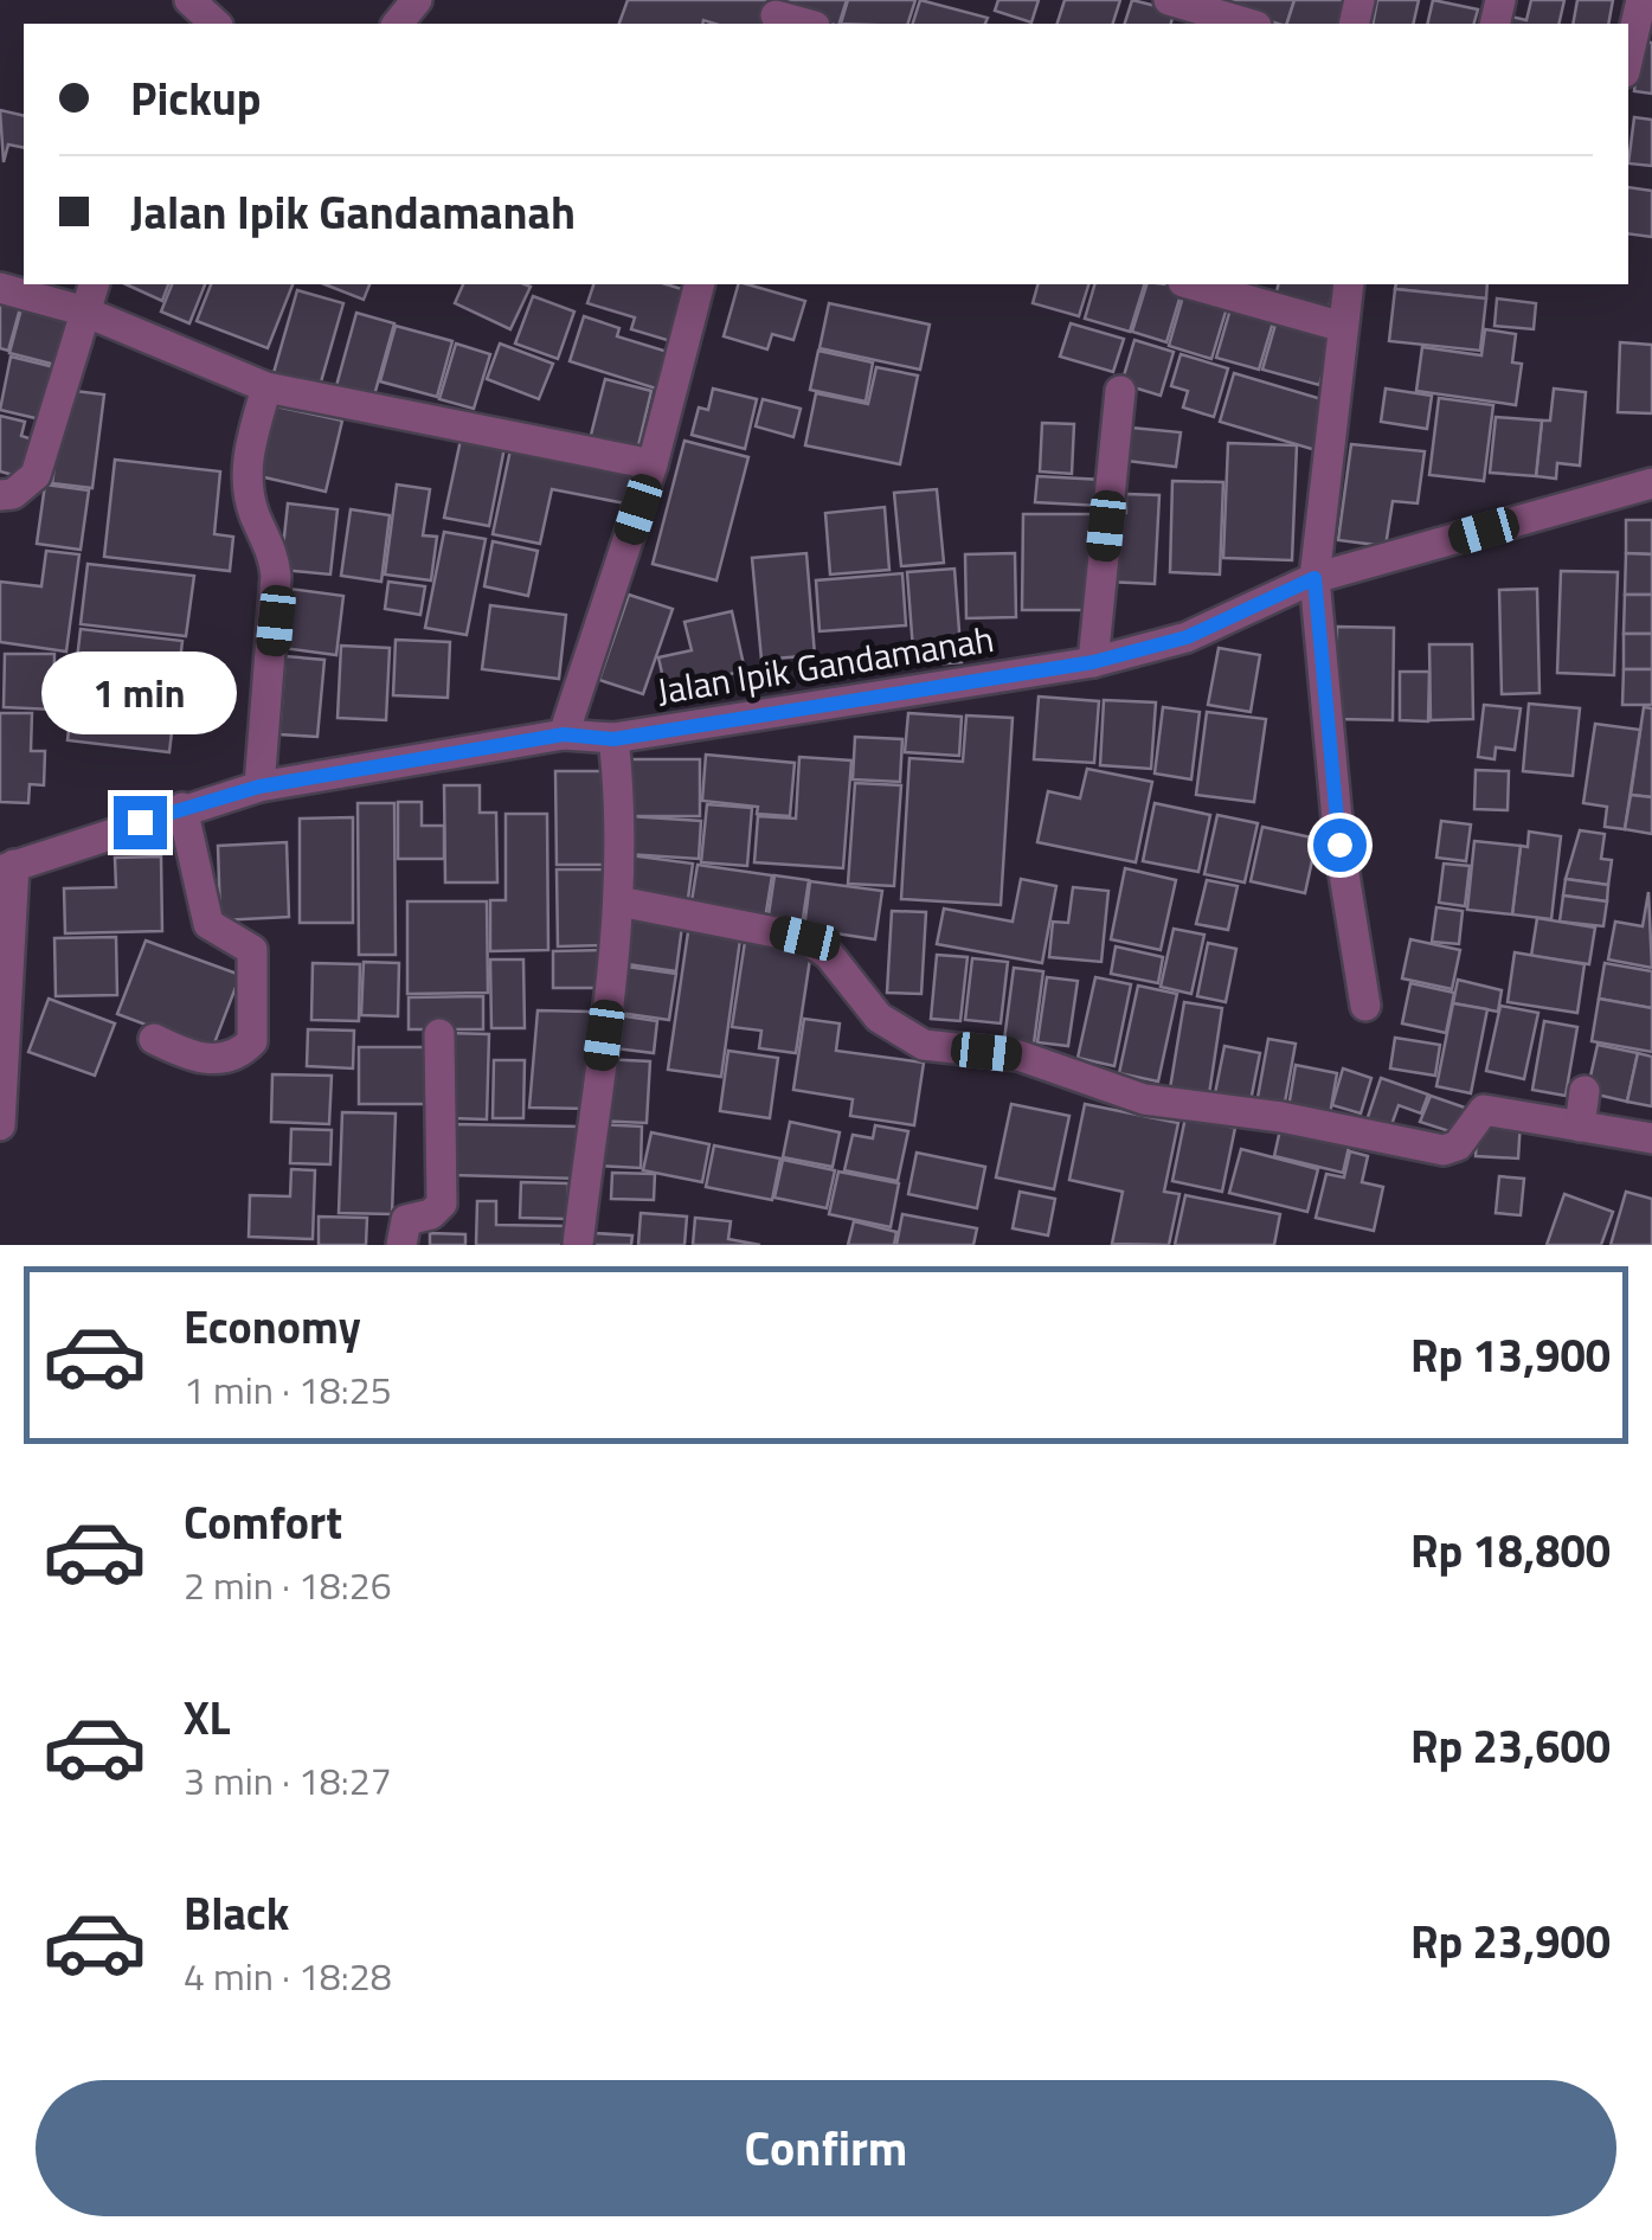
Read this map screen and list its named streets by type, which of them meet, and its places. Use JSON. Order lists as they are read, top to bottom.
{
  "streets": {
    "street": ["Jalan Ipik Gandamanah"]
  },
  "page": {
    "banner": ["Pickup", "Jalan Ipik Gandamanah"],
    "bubble": "1 min",
    "list": [
      {
        "name": "Economy",
        "note": "1 min · 18:25",
        "value": "Rp 13,900"
      },
      {
        "name": "Comfort",
        "note": "2 min · 18:26",
        "value": "Rp 18,800"
      },
      {
        "name": "XL",
        "note": "3 min · 18:27",
        "value": "Rp 23,600"
      },
      {
        "name": "Black",
        "note": "4 min · 18:28",
        "value": "Rp 23,900"
      }
    ],
    "buttons": "Confirm"
  }
}
